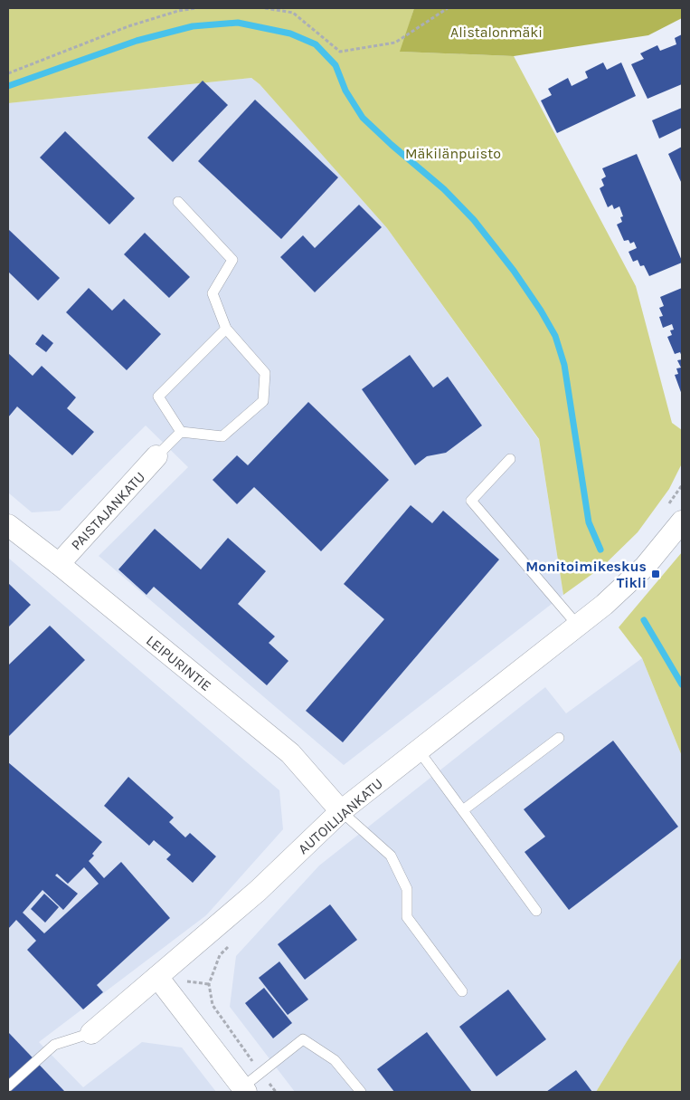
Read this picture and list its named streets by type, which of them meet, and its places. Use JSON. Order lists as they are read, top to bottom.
{
  "streets": {
    "street": ["PAISTAJANKATU", "LEIPURINTIE", "AUTOILIJANKATU"]
  },
  "crossings": [
    ["PAISTAJANKATU", "LEIPURINTIE"],
    ["LEIPURINTIE", "AUTOILIJANKATU"]
  ],
  "parks": ["Alistalonmäki", "Mäkilänpuisto"],
  "places": {
    "transit": ["Monitoimikeskus Tikli"]
  }
}
